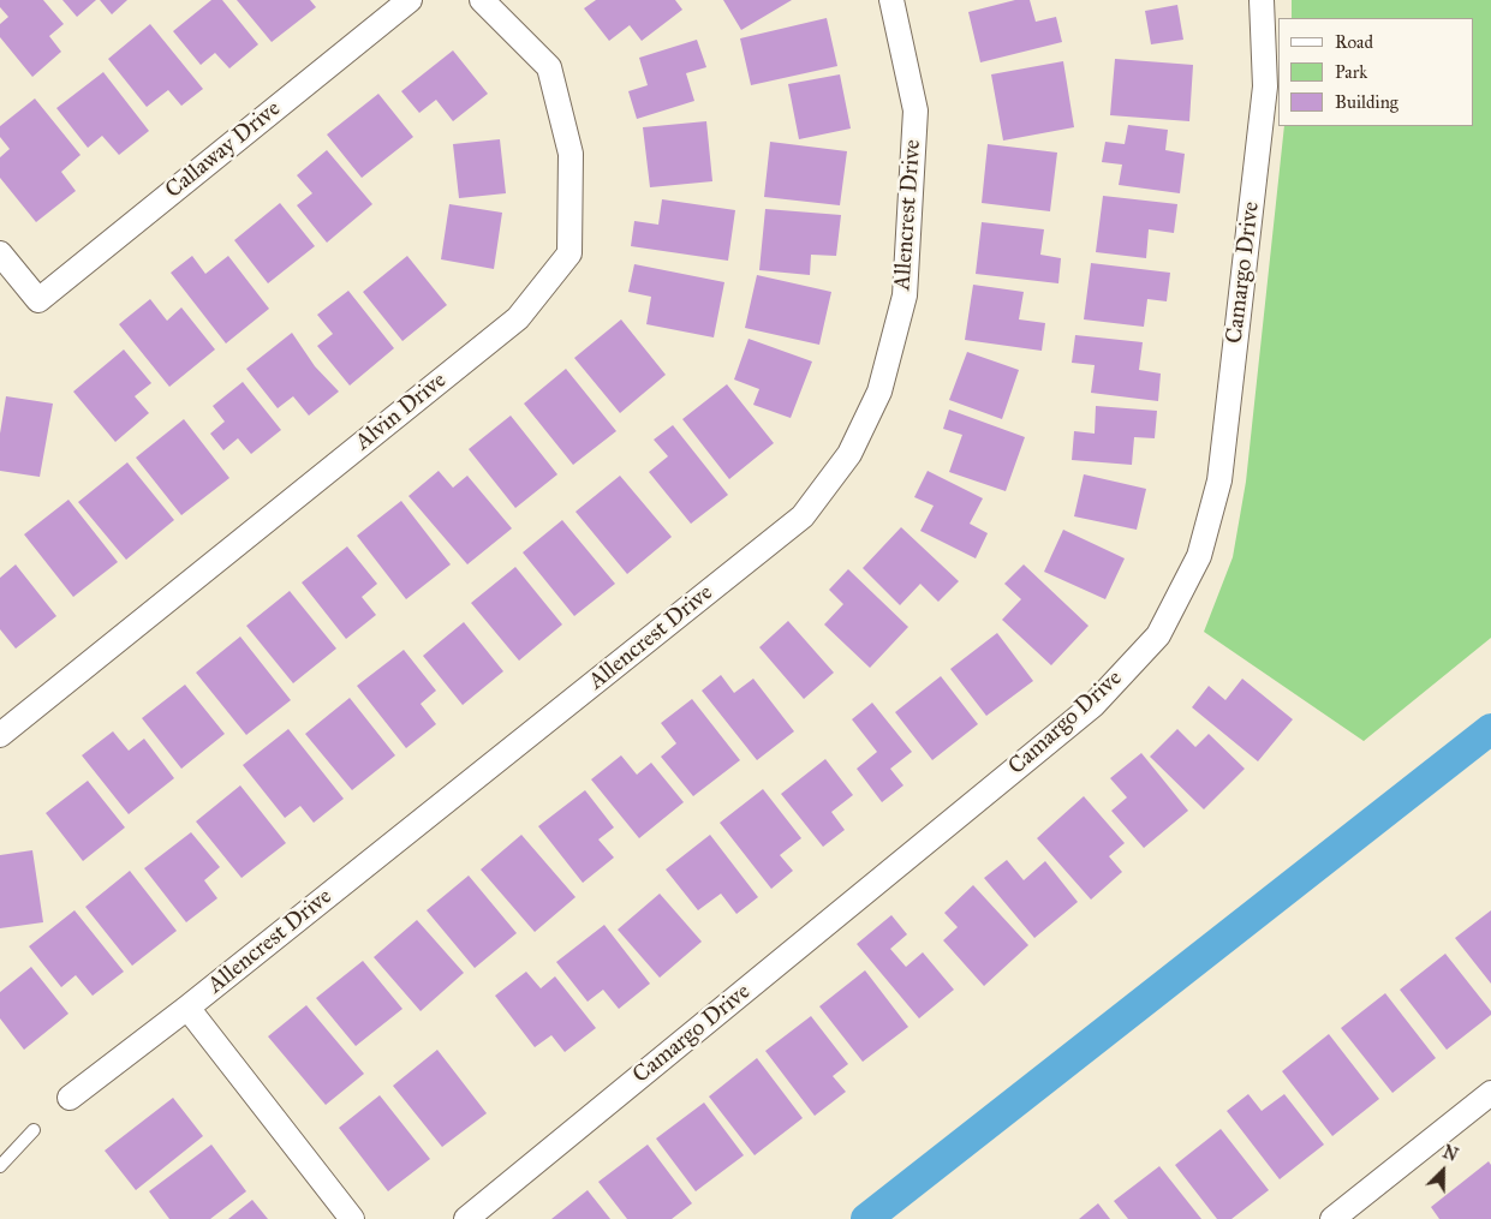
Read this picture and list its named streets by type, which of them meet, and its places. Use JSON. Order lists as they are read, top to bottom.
{
  "streets": {
    "street": [
      "Callaway Drive",
      "Allencrest Drive",
      "Camargo Drive",
      "Alvin Drive"
    ]
  },
  "legend": ["Road", "Park", "Building"],
  "north": "top right"
}
